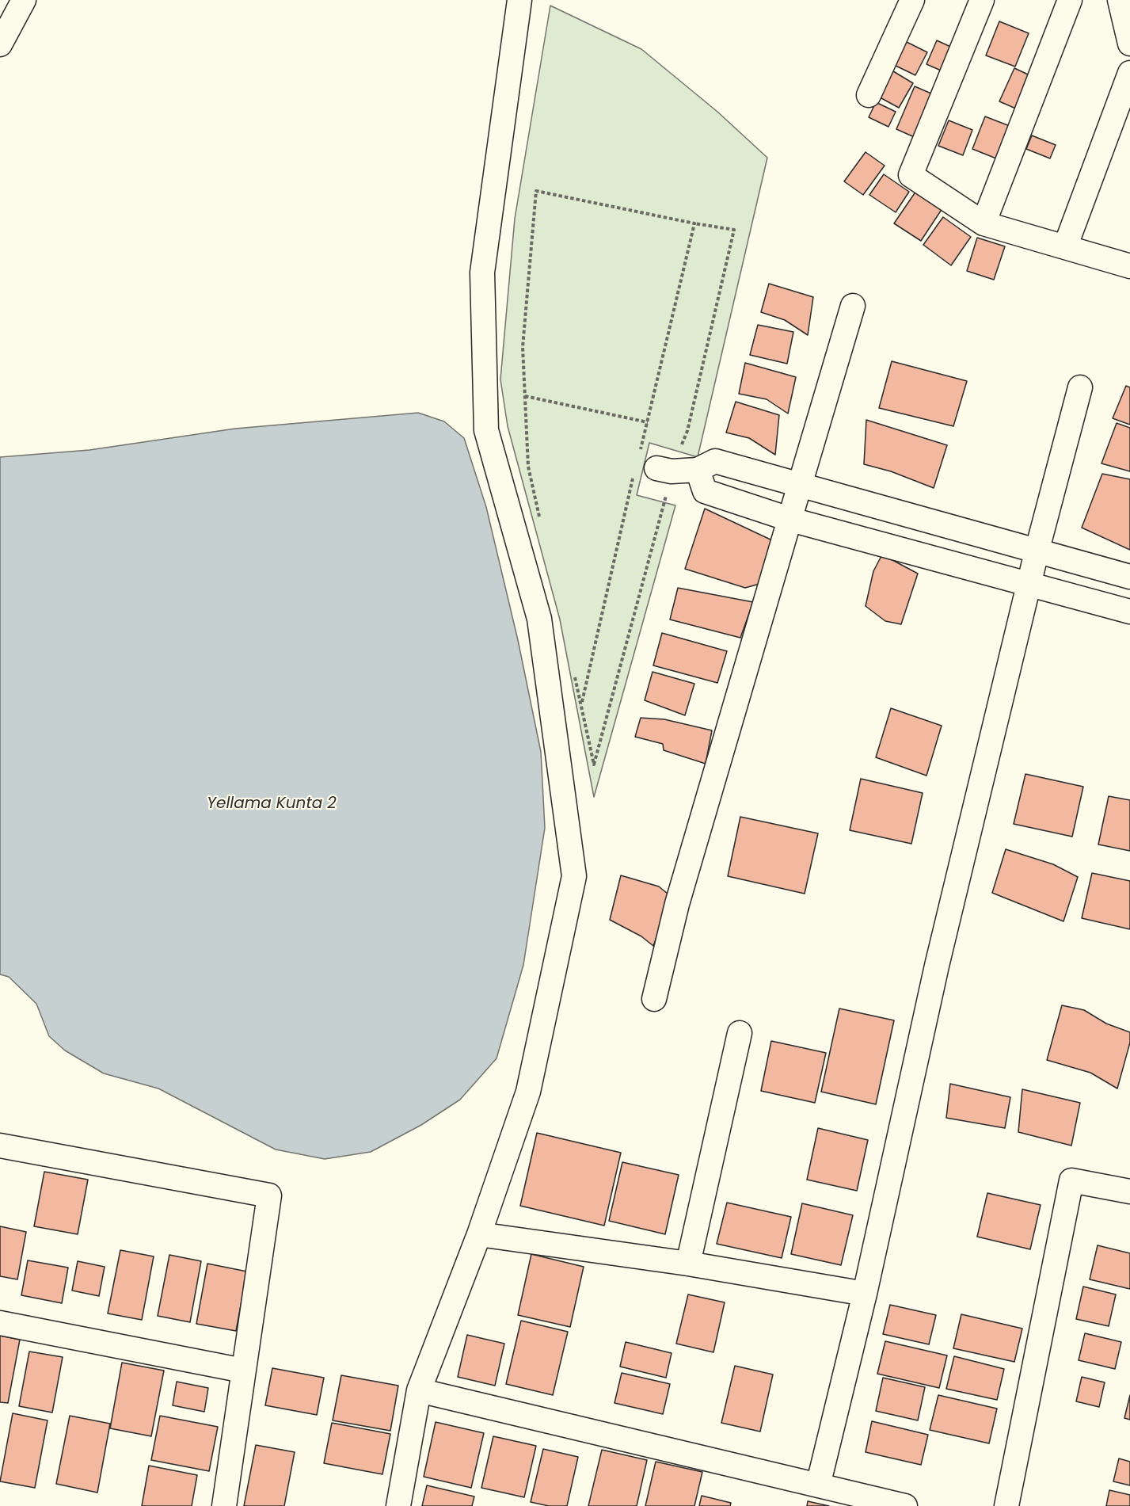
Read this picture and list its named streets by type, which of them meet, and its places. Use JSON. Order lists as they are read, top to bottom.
{
  "water": ["Yellama Kunta 2"]
}
